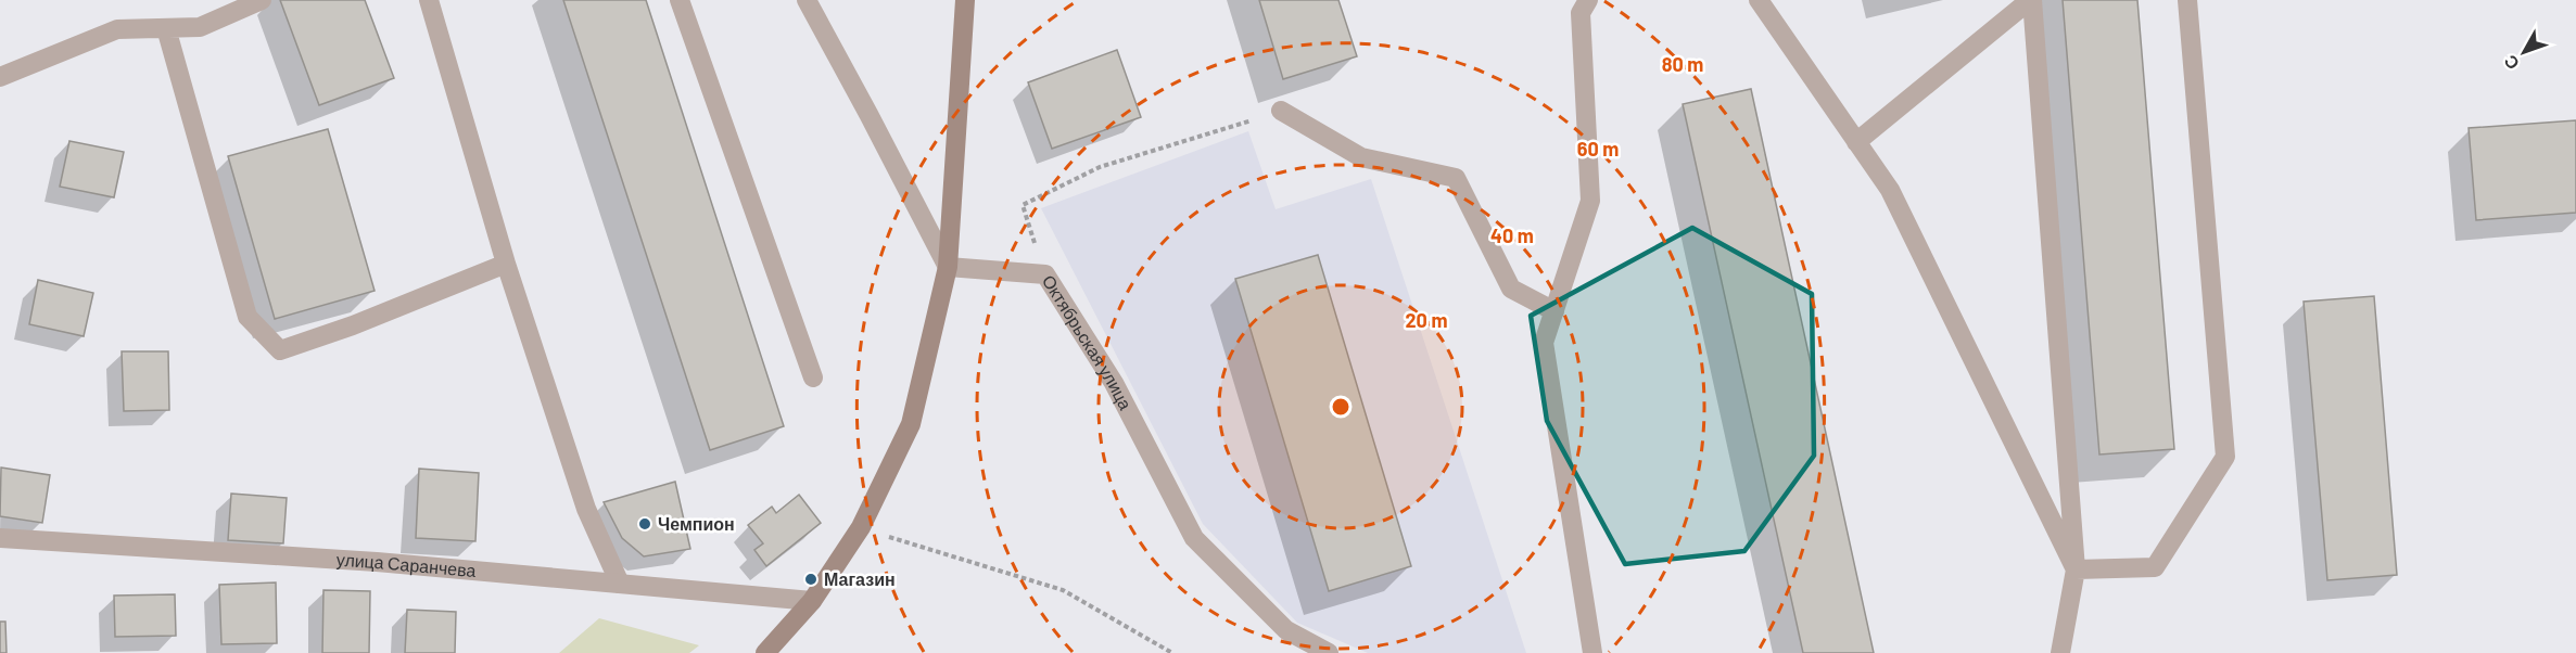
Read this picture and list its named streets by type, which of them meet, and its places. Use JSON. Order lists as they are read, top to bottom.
{
  "streets": {
    "street": ["Октябрьская улица", "улица Саранчева"]
  },
  "places": ["Чемпион", "Магазин"],
  "north": "bottom left",
  "rings": [
    "80 m",
    "60 m",
    "40 m",
    "20 m"
  ]
}
